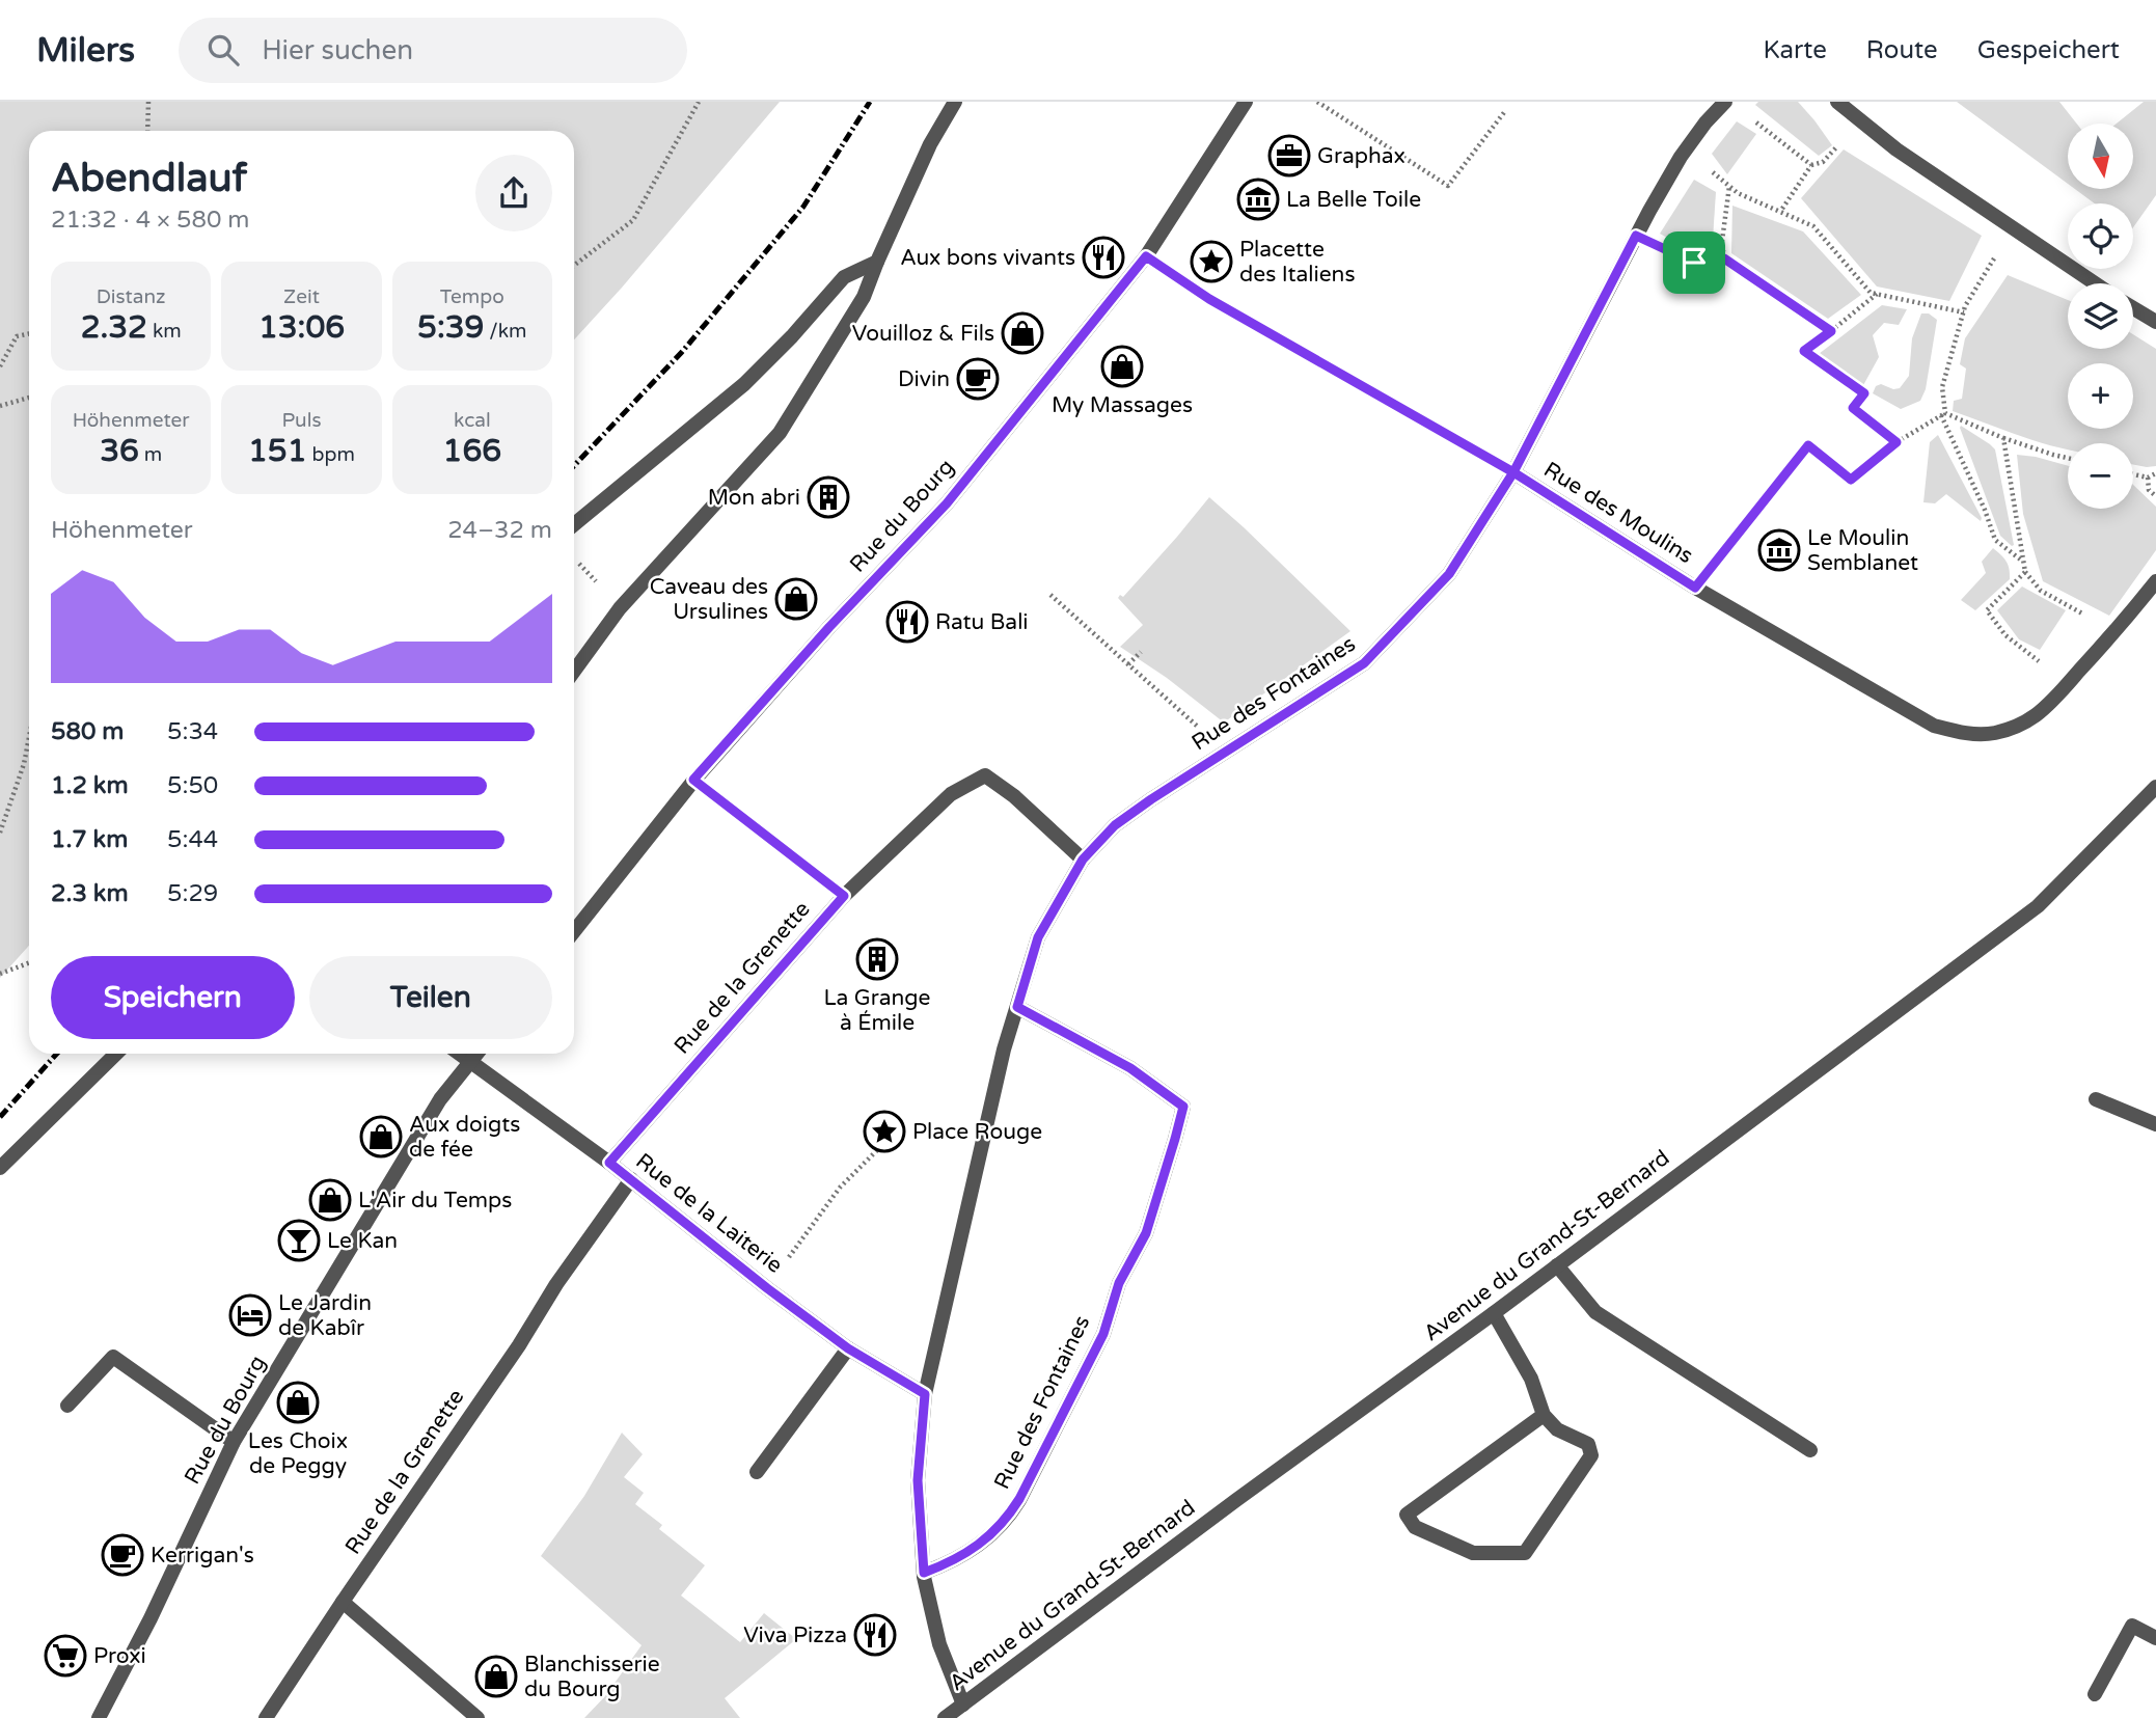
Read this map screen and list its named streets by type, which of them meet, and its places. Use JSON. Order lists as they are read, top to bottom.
{
  "streets": {
    "street": [
      "Rue des Moulins",
      "Rue du Bourg",
      "Rue des Fontaines",
      "Rue de la Grenette",
      "Rue de la Laiterie",
      "Avenue du Grand-St-Bernard"
    ]
  },
  "crossings": [
    ["Rue des Moulins", "Rue du Bourg"],
    ["Rue des Moulins", "Rue des Fontaines"],
    ["Rue du Bourg", "Rue de la Laiterie"],
    ["Rue des Fontaines", "Rue de la Grenette"],
    ["Rue des Fontaines", "Rue de la Laiterie"],
    ["Rue des Fontaines", "Avenue du Grand-St-Bernard"],
    ["Rue de la Grenette", "Rue de la Laiterie"]
  ],
  "places": {
    "office": ["Graphax"],
    "museum": ["La Belle Toile", "Le Moulin Semblanet"],
    "restaurant": ["Aux bons vivants", "Ratu Bali", "Viva Pizza"],
    "place": ["Placette des Italiens", "Place Rouge"],
    "shop": [
      "Vouilloz & Fils",
      "My Massages",
      "Caveau des Ursulines",
      "Aux doigts de fée",
      "L'Air du Temps",
      "Les Choix de Peggy",
      "Blanchisserie du Bourg"
    ],
    "cafe": ["Divin", "Kerrigan's"],
    "building": ["Mon abri", "La Grange à Émile"],
    "bar": ["Le Kan"],
    "hotel": ["Le Jardin de Kabîr"],
    "supermarket": ["Proxi"]
  },
  "north": "bottom",
  "page": {
    "header": "Milers",
    "search": "Hier suchen",
    "nav": ["Karte", "Route", "Gespeichert"],
    "map_buttons": ["+", "−"],
    "heading": ["Abendlauf", "21:32 · 4 × 580 m"],
    "stats": [
      ["Distanz", "2.32 km"],
      ["Zeit", "13:06"],
      ["Tempo", "5:39 /km"],
      ["Höhenmeter", "36 m"],
      ["Puls", "151 bpm"],
      ["kcal", "166"]
    ],
    "chart": ["Höhenmeter", "24–32 m"],
    "list": [
      {
        "name": "580 m",
        "note": "5:34"
      },
      {
        "name": "1.2 km",
        "note": "5:50"
      },
      {
        "name": "1.7 km",
        "note": "5:44"
      },
      {
        "name": "2.3 km",
        "note": "5:29"
      }
    ],
    "buttons": ["Speichern", "Teilen"]
  }
}
